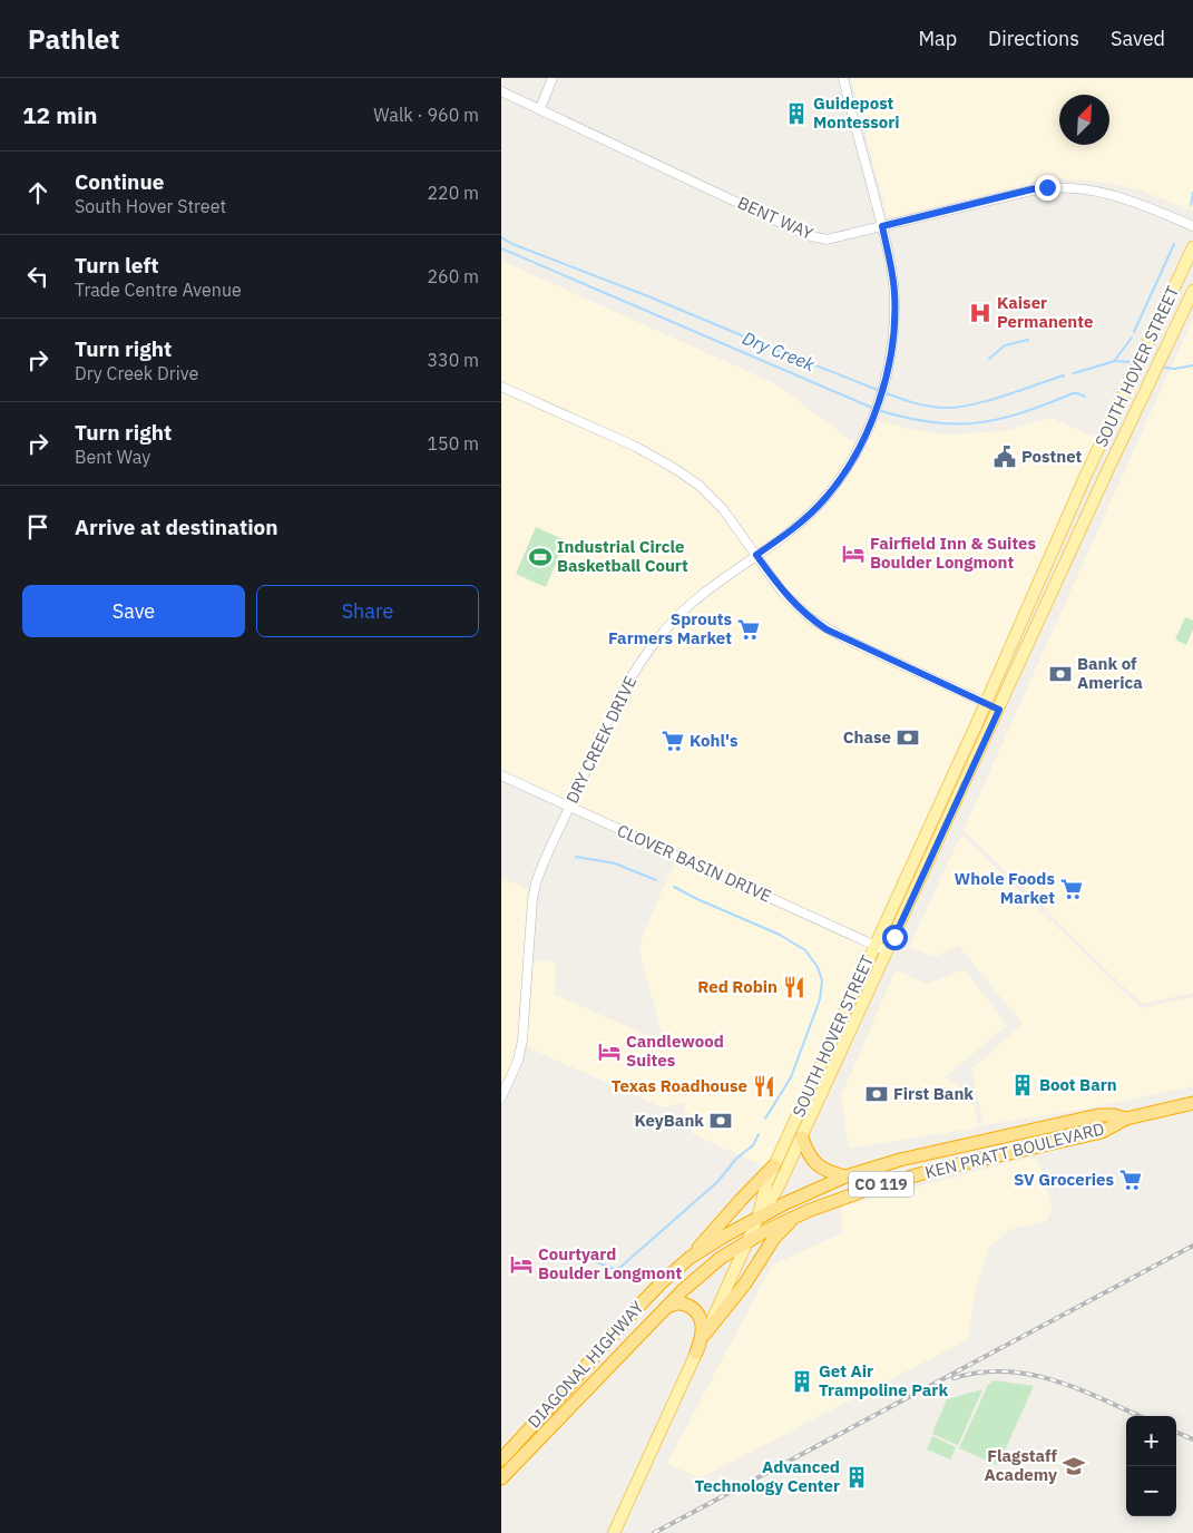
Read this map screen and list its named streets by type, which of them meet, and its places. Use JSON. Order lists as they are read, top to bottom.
{
  "streets": {
    "highway": ["KEN PRATT BOULEVARD", "CO 119", "DIAGONAL HIGHWAY"],
    "main road": ["SOUTH HOVER STREET"],
    "street": ["BENT WAY", "DRY CREEK DRIVE", "CLOVER BASIN DRIVE"]
  },
  "crossings": [
    ["BENT WAY", "DRY CREEK DRIVE"],
    ["SOUTH HOVER STREET", "CLOVER BASIN DRIVE"],
    ["SOUTH HOVER STREET", "KEN PRATT BOULEVARD"],
    ["SOUTH HOVER STREET", "DIAGONAL HIGHWAY"],
    ["DRY CREEK DRIVE", "CLOVER BASIN DRIVE"],
    ["KEN PRATT BOULEVARD", "DIAGONAL HIGHWAY"]
  ],
  "water": ["Dry Creek"],
  "places": {
    "building": [
      "Guidepost Montessori",
      "Boot Barn",
      "Get Air Trampoline Park",
      "Advanced Technology Center"
    ],
    "hospital": ["Kaiser Permanente"],
    "public building": ["Postnet"],
    "hotel": ["Fairfield Inn & Suites Boulder Longmont", "Candlewood Suites", "Courtyard Boulder Longmont"],
    "sports": ["Industrial Circle Basketball Court"],
    "supermarket": [
      "Sprouts Farmers Market",
      "Kohl's",
      "Whole Foods Market",
      "SV Groceries"
    ],
    "bank": [
      "Bank of America",
      "Chase",
      "First Bank",
      "KeyBank"
    ],
    "restaurant": ["Red Robin", "Texas Roadhouse"],
    "school or university": ["Flagstaff Academy"]
  },
  "north": "top right",
  "page": {
    "header": "Pathlet",
    "nav": ["Map", "Directions", "Saved"],
    "heading": ["12 min", "Walk · 960 m"],
    "list": [
      ["Continue", "South Hover Street", "220 m"],
      ["Turn left", "Trade Centre Avenue", "260 m"],
      ["Turn right", "Dry Creek Drive", "330 m"],
      ["Turn right", "Bent Way", "150 m"],
      "Arrive at destination"
    ],
    "buttons": ["Save", "Share"],
    "map_buttons": ["+", "−"]
  }
}
